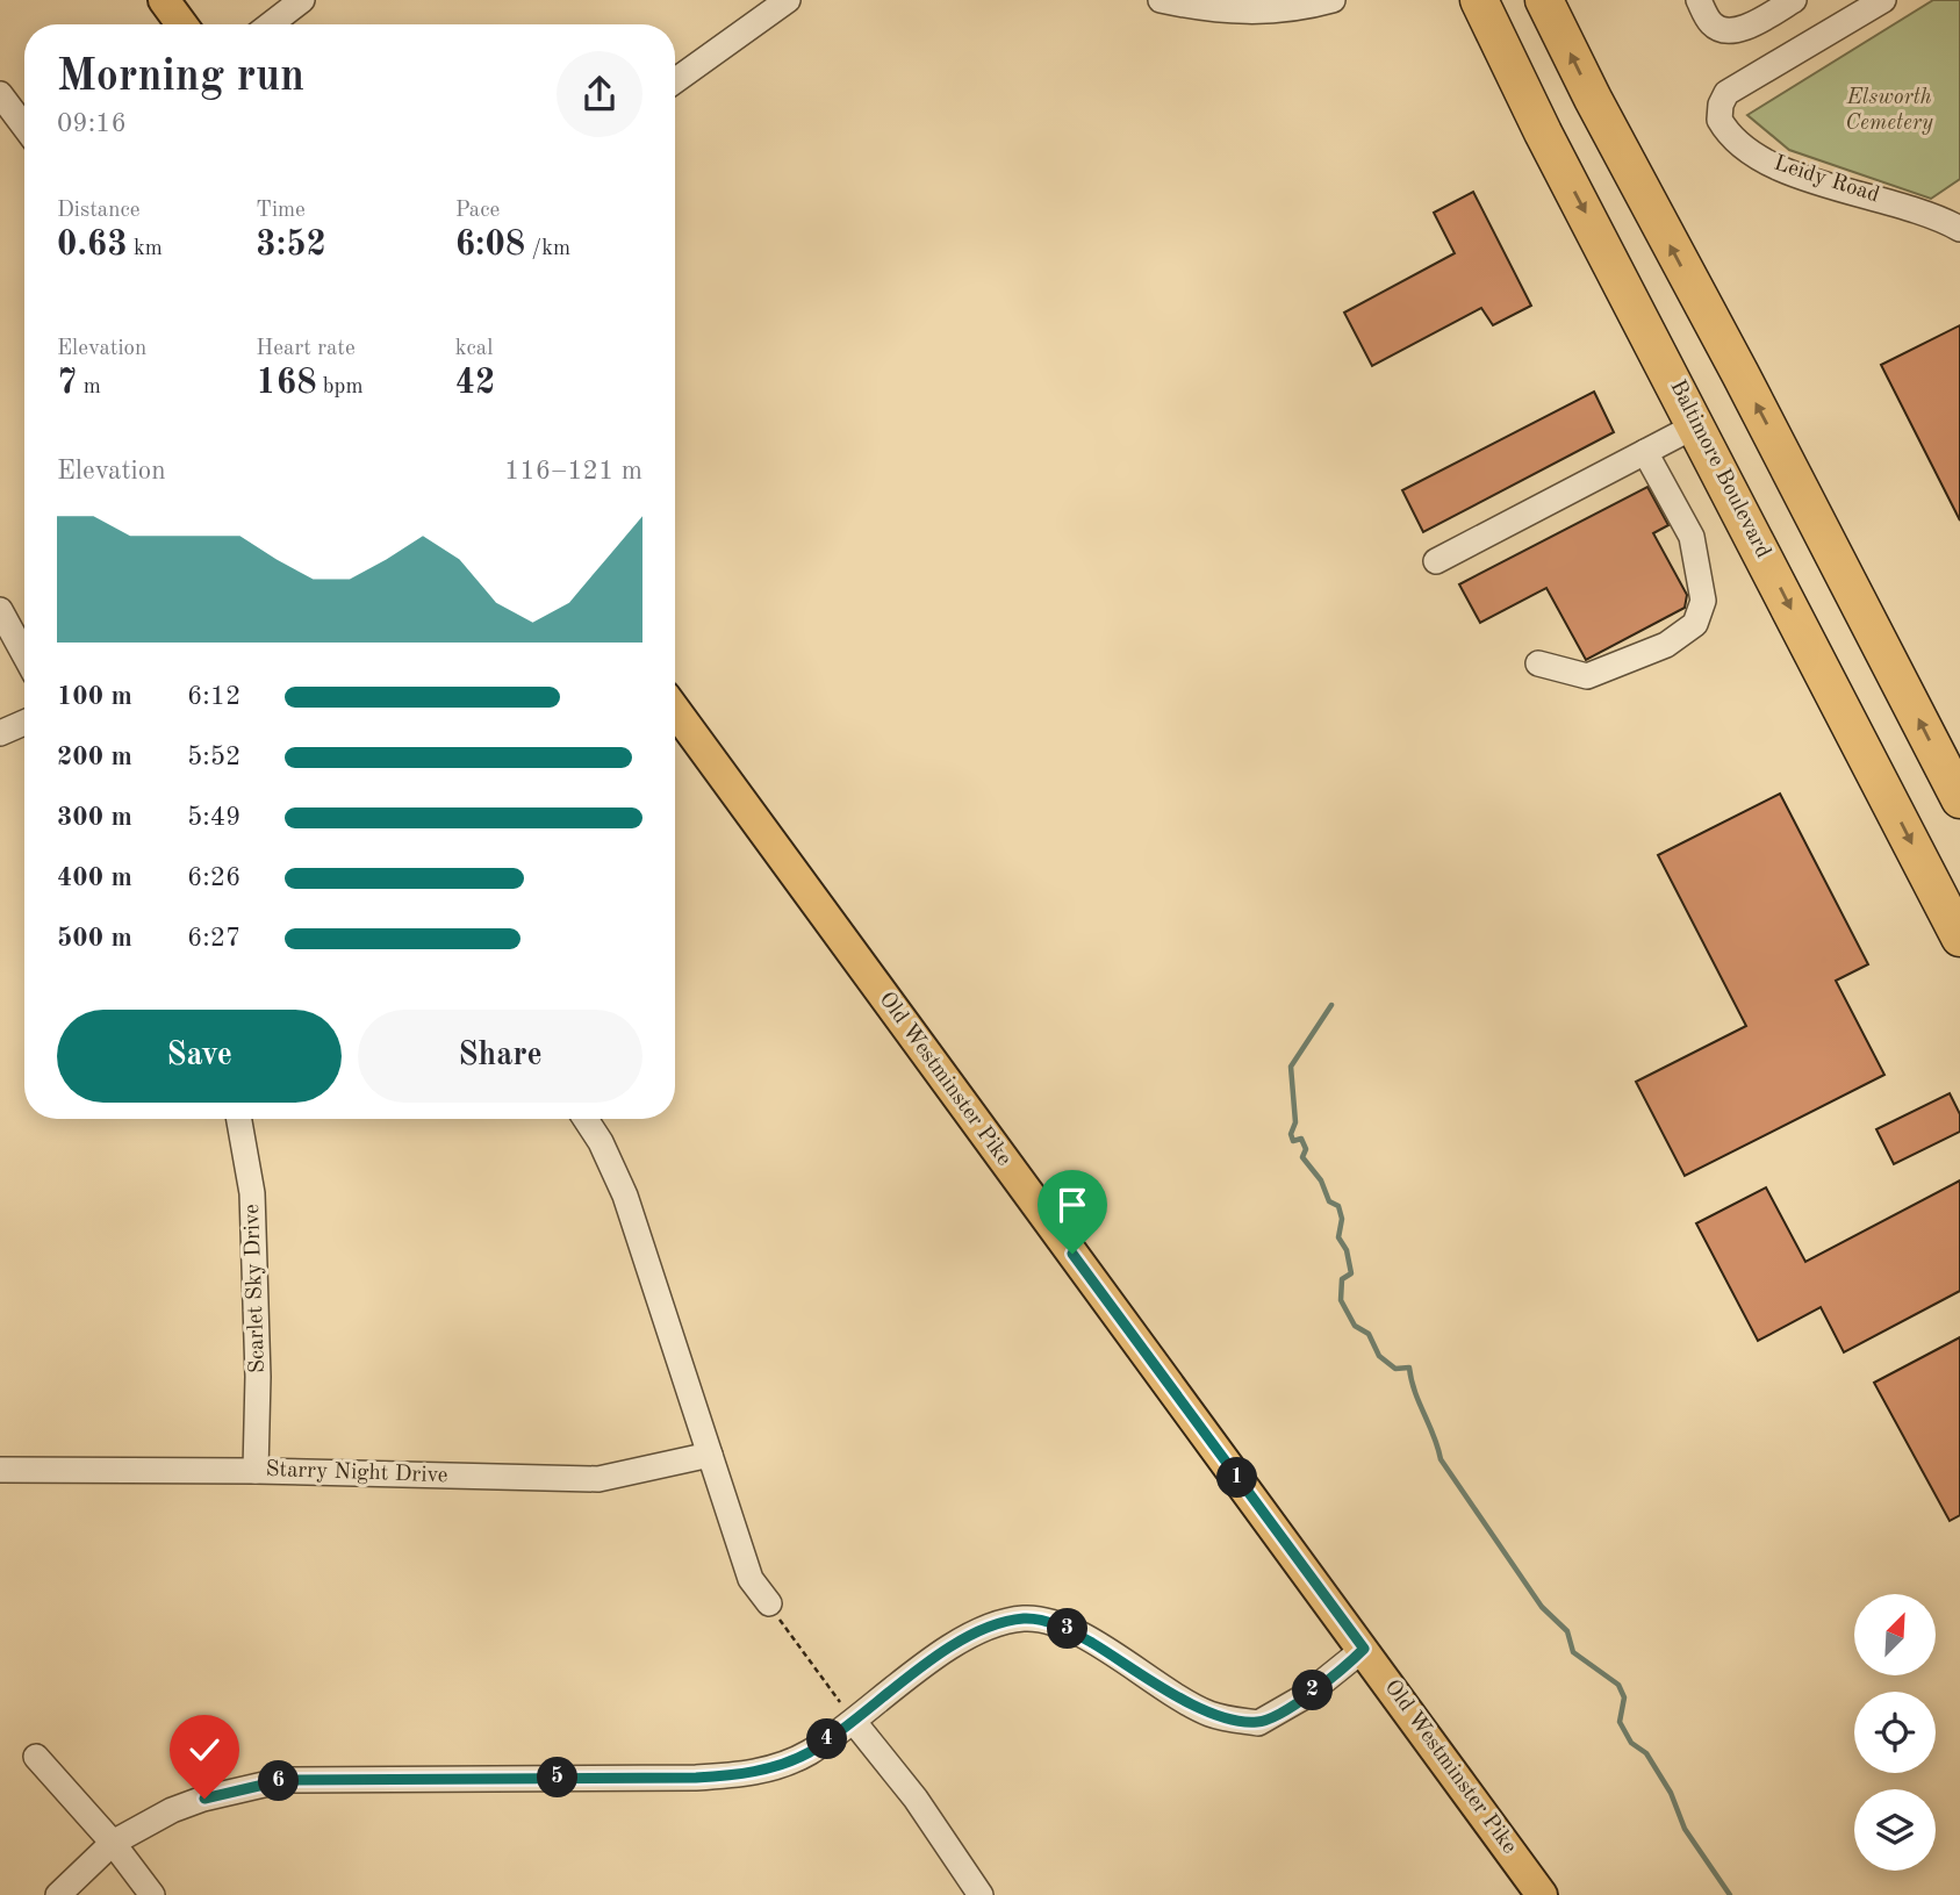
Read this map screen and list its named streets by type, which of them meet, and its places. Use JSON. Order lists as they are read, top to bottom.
{
  "streets": {
    "highway": ["Baltimore Boulevard"],
    "main road": ["Old Westminster Pike"],
    "street": ["Leidy Road", "Scarlet Sky Drive", "Starry Night Drive"]
  },
  "crossings": [
    ["Scarlet Sky Drive", "Starry Night Drive"]
  ],
  "parks": ["Elsworth Cemetery"],
  "north": "top right",
  "page": {
    "heading": ["Morning run", "09:16"],
    "stats": [
      ["Distance", "0.63 km"],
      ["Time", "3:52"],
      ["Pace", "6:08 /km"],
      ["Elevation", "7 m"],
      ["Heart rate", "168 bpm"],
      ["kcal", "42"]
    ],
    "chart": ["Elevation", "116–121 m"],
    "list": [
      {
        "name": "100 m",
        "note": "6:12"
      },
      {
        "name": "200 m",
        "note": "5:52"
      },
      {
        "name": "300 m",
        "note": "5:49"
      },
      {
        "name": "400 m",
        "note": "6:26"
      },
      {
        "name": "500 m",
        "note": "6:27"
      }
    ],
    "buttons": ["Save", "Share"],
    "pins": [
      "1",
      "3",
      "2",
      "4",
      "5",
      "6"
    ]
  }
}
